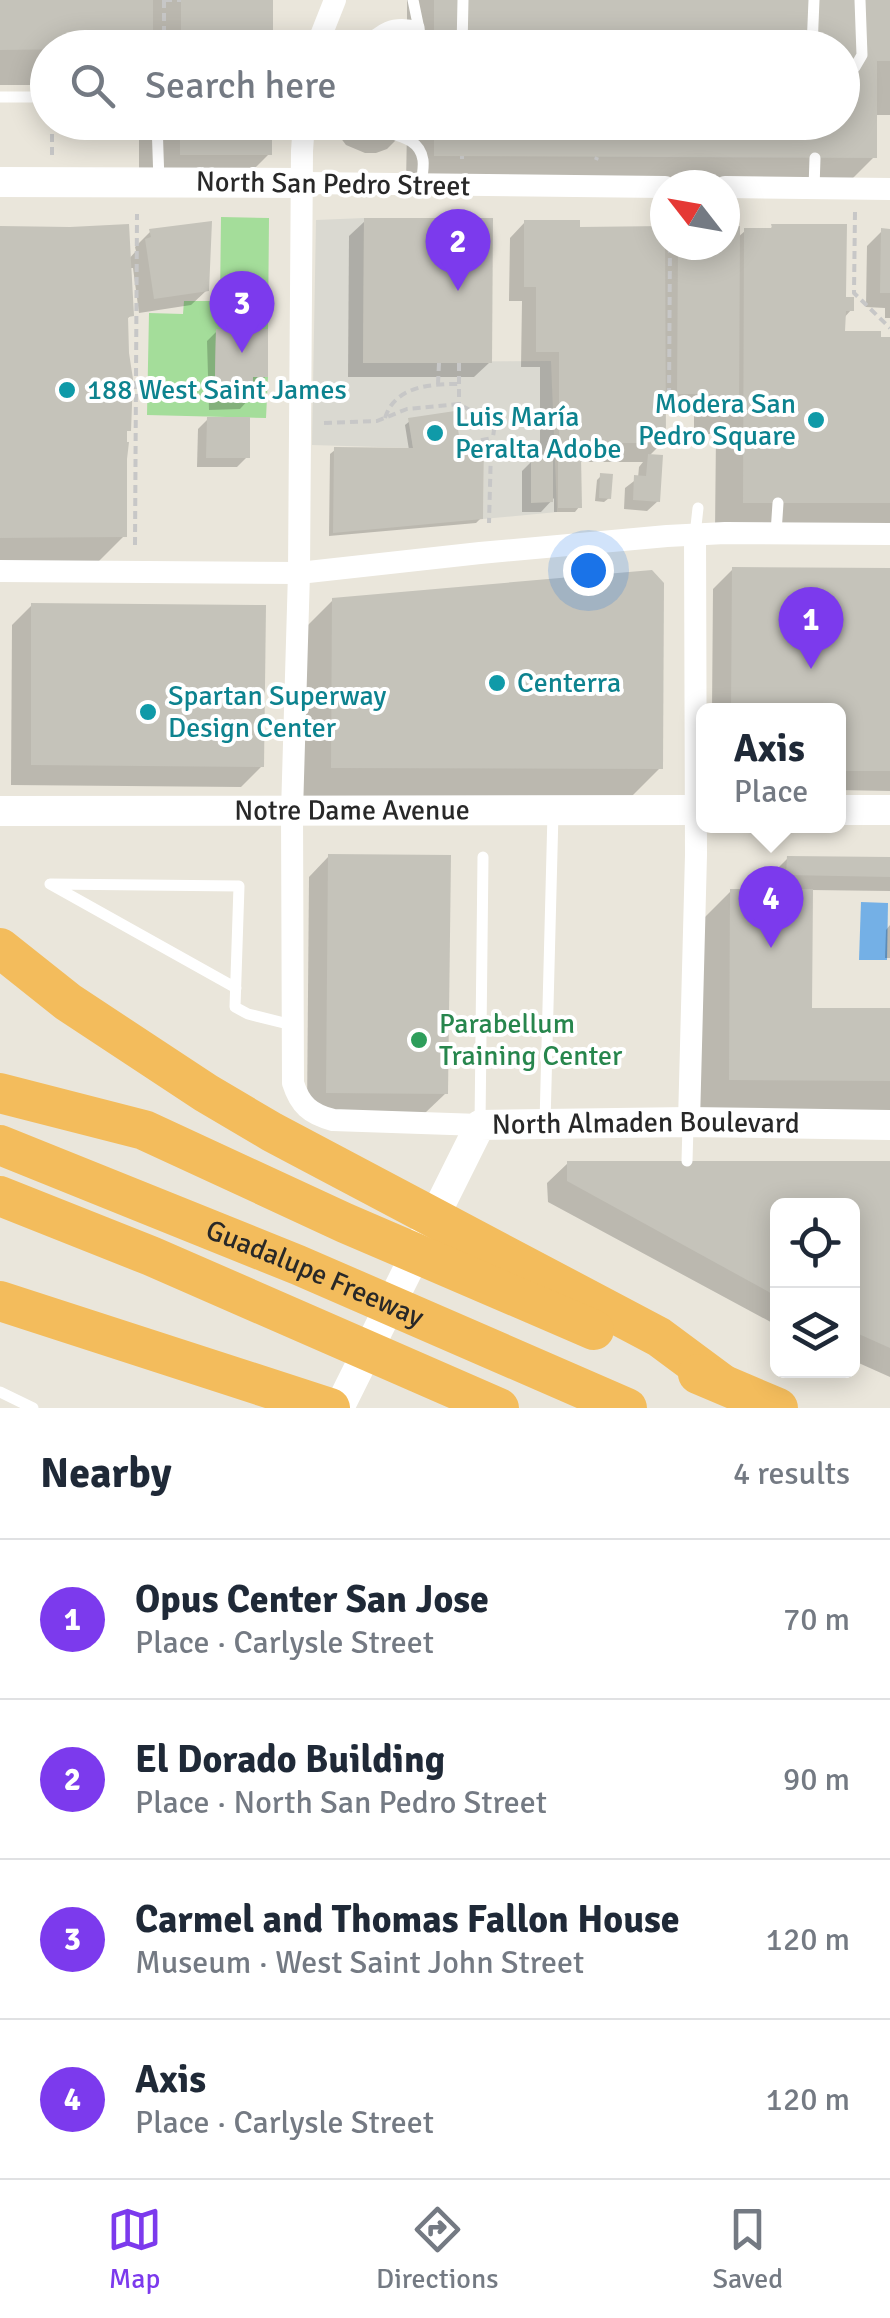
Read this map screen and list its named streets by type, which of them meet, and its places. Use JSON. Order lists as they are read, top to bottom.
{
  "streets": {
    "highway": ["Guadalupe Freeway"],
    "main road": ["North San Pedro Street", "Notre Dame Avenue", "North Almaden Boulevard"]
  },
  "places": [
    "188 West Saint James",
    "Modera San Pedro Square",
    "Luis María Peralta Adobe",
    "Centerra",
    "Spartan Superway Design Center",
    "Parabellum Training Center"
  ],
  "north": "top left",
  "page": {
    "search": "Search here",
    "pins": [
      "2",
      "3",
      "1",
      "4"
    ],
    "popup": ["Axis", "Place"],
    "heading": ["Nearby", "4 results"],
    "list": [
      {
        "mark": "1",
        "name": "Opus Center San Jose",
        "note": "Place · Carlysle Street",
        "value": "70 m"
      },
      {
        "mark": "2",
        "name": "El Dorado Building",
        "note": "Place · North San Pedro Street",
        "value": "90 m"
      },
      {
        "mark": "3",
        "name": "Carmel and Thomas Fallon House",
        "note": "Museum · West Saint John Street",
        "value": "120 m"
      },
      {
        "mark": "4",
        "name": "Axis",
        "note": "Place · Carlysle Street",
        "value": "120 m"
      }
    ],
    "nav": ["Map", "Directions", "Saved"]
  }
}
